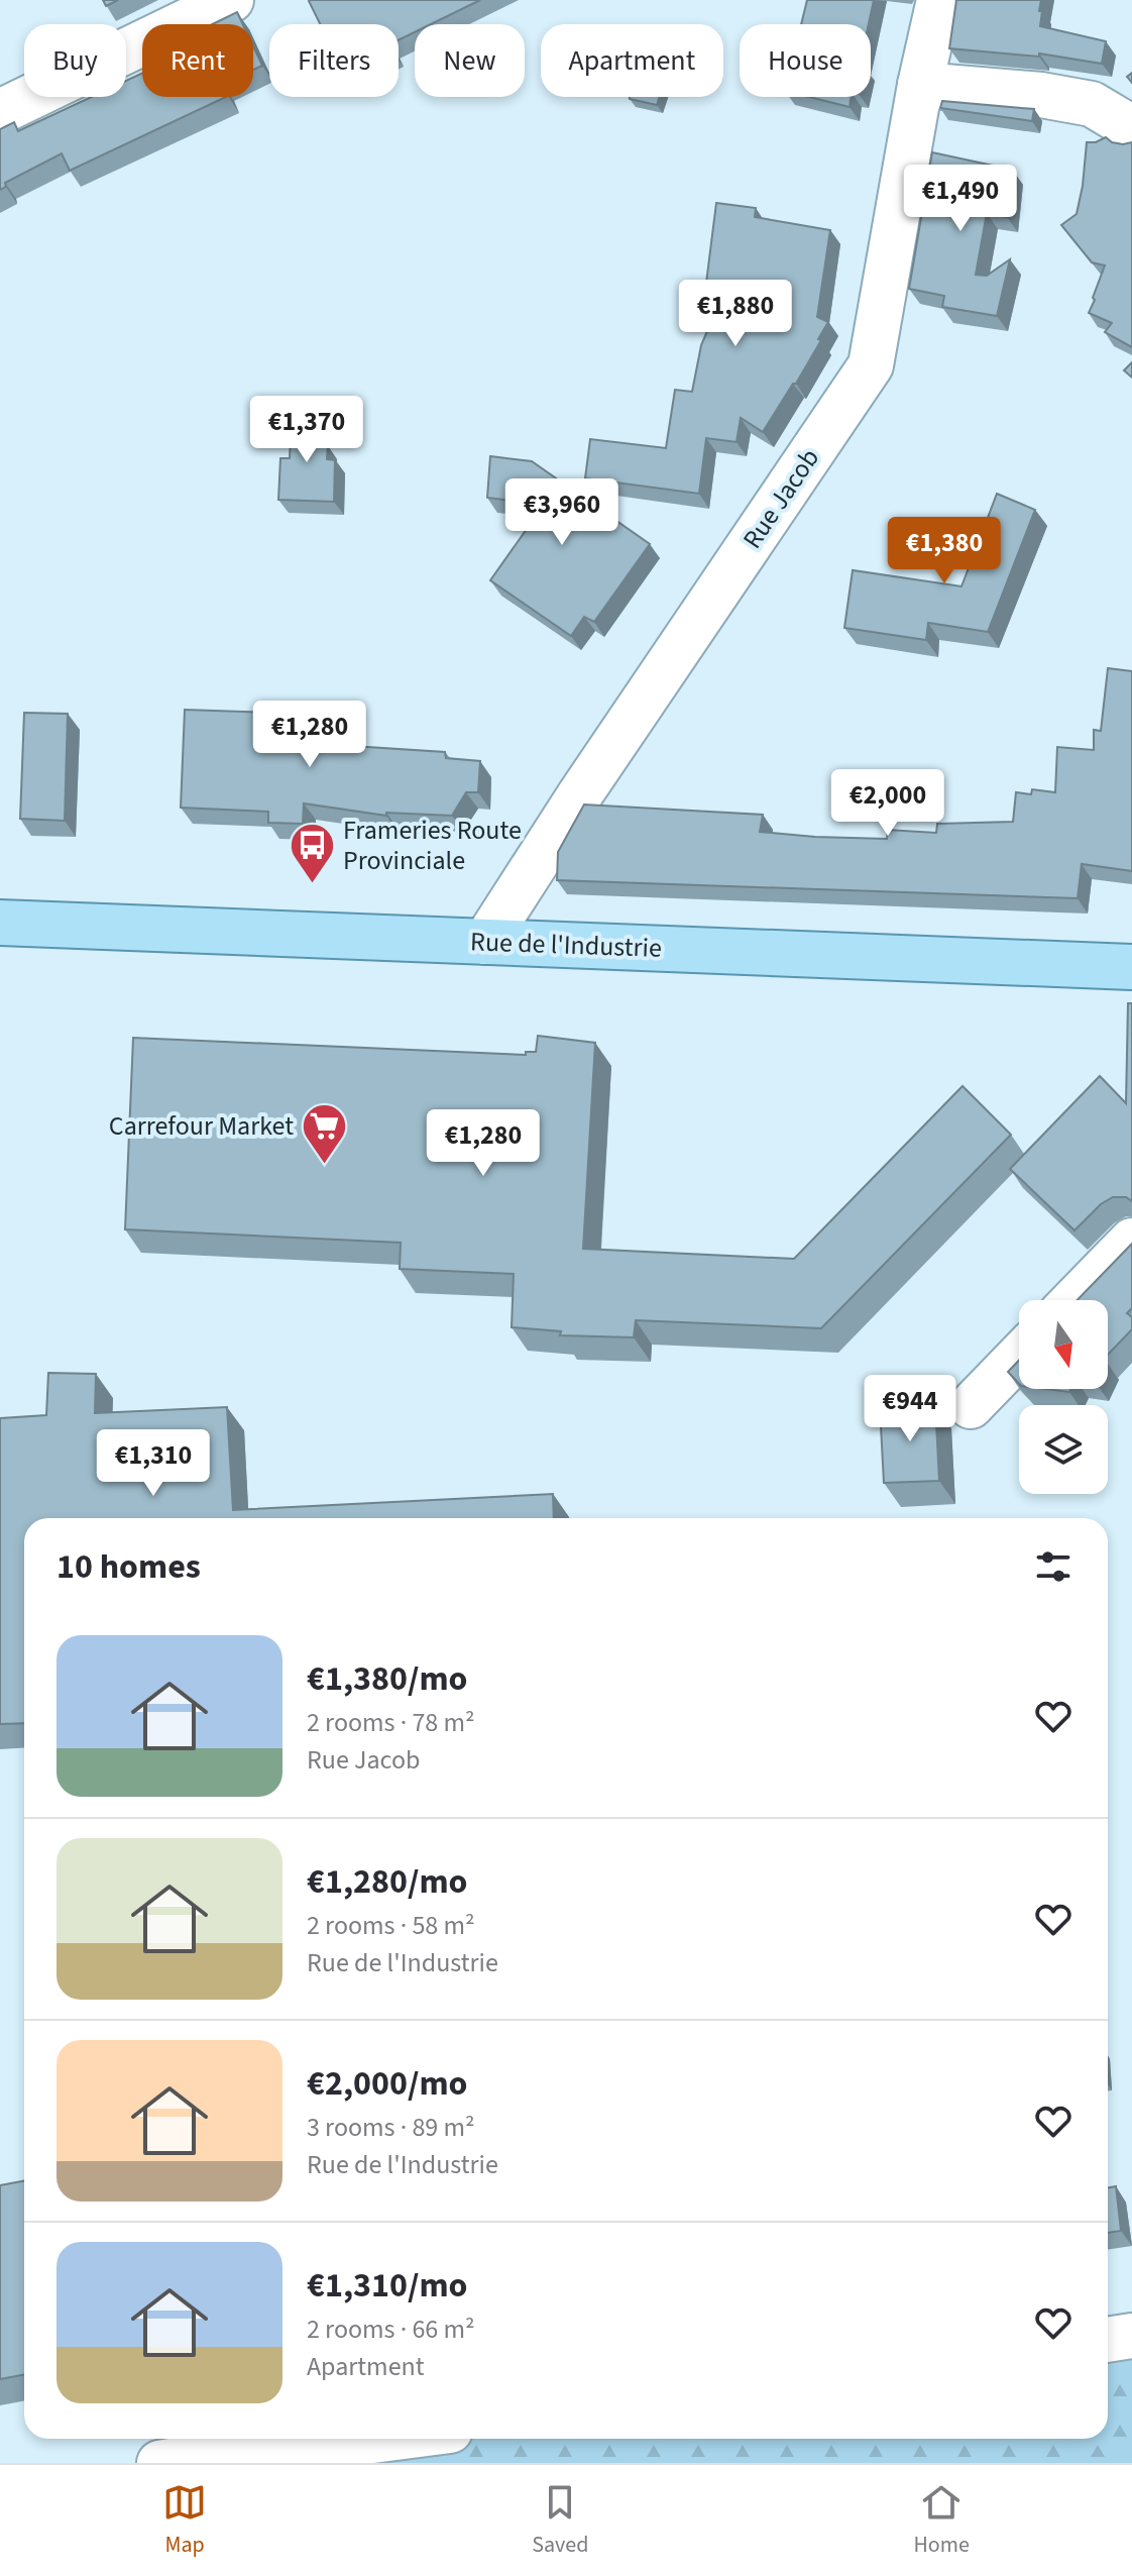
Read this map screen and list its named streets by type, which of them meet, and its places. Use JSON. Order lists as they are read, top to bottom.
{
  "streets": {
    "main road": ["Rue de l'Industrie"],
    "street": ["Rue Jacob"]
  },
  "crossings": [
    ["Rue Jacob", "Rue de l'Industrie"]
  ],
  "places": {
    "bus stop": ["Frameries Route Provinciale"],
    "supermarket": ["Carrefour Market"]
  },
  "north": "bottom",
  "page": {
    "chip": [
      "Buy",
      "Rent",
      "Filters",
      "New",
      "Apartment",
      "House"
    ],
    "price": [
      "€1,490",
      "€1,880",
      "€1,370",
      "€3,960",
      "€1,380",
      "€1,280",
      "€2,000",
      "€1,280",
      "€944",
      "€1,310"
    ],
    "heading": "10 homes",
    "list": [
      {
        "name": "€1,380/mo",
        "note": "2 rooms · 78 m² · Rue Jacob"
      },
      {
        "name": "€1,280/mo",
        "note": "2 rooms · 58 m² · Rue de l'Industrie"
      },
      {
        "name": "€2,000/mo",
        "note": "3 rooms · 89 m² · Rue de l'Industrie"
      },
      {
        "name": "€1,310/mo",
        "note": "2 rooms · 66 m² · Apartment"
      }
    ],
    "tabs": ["Map", "Saved", "Home"]
  }
}
